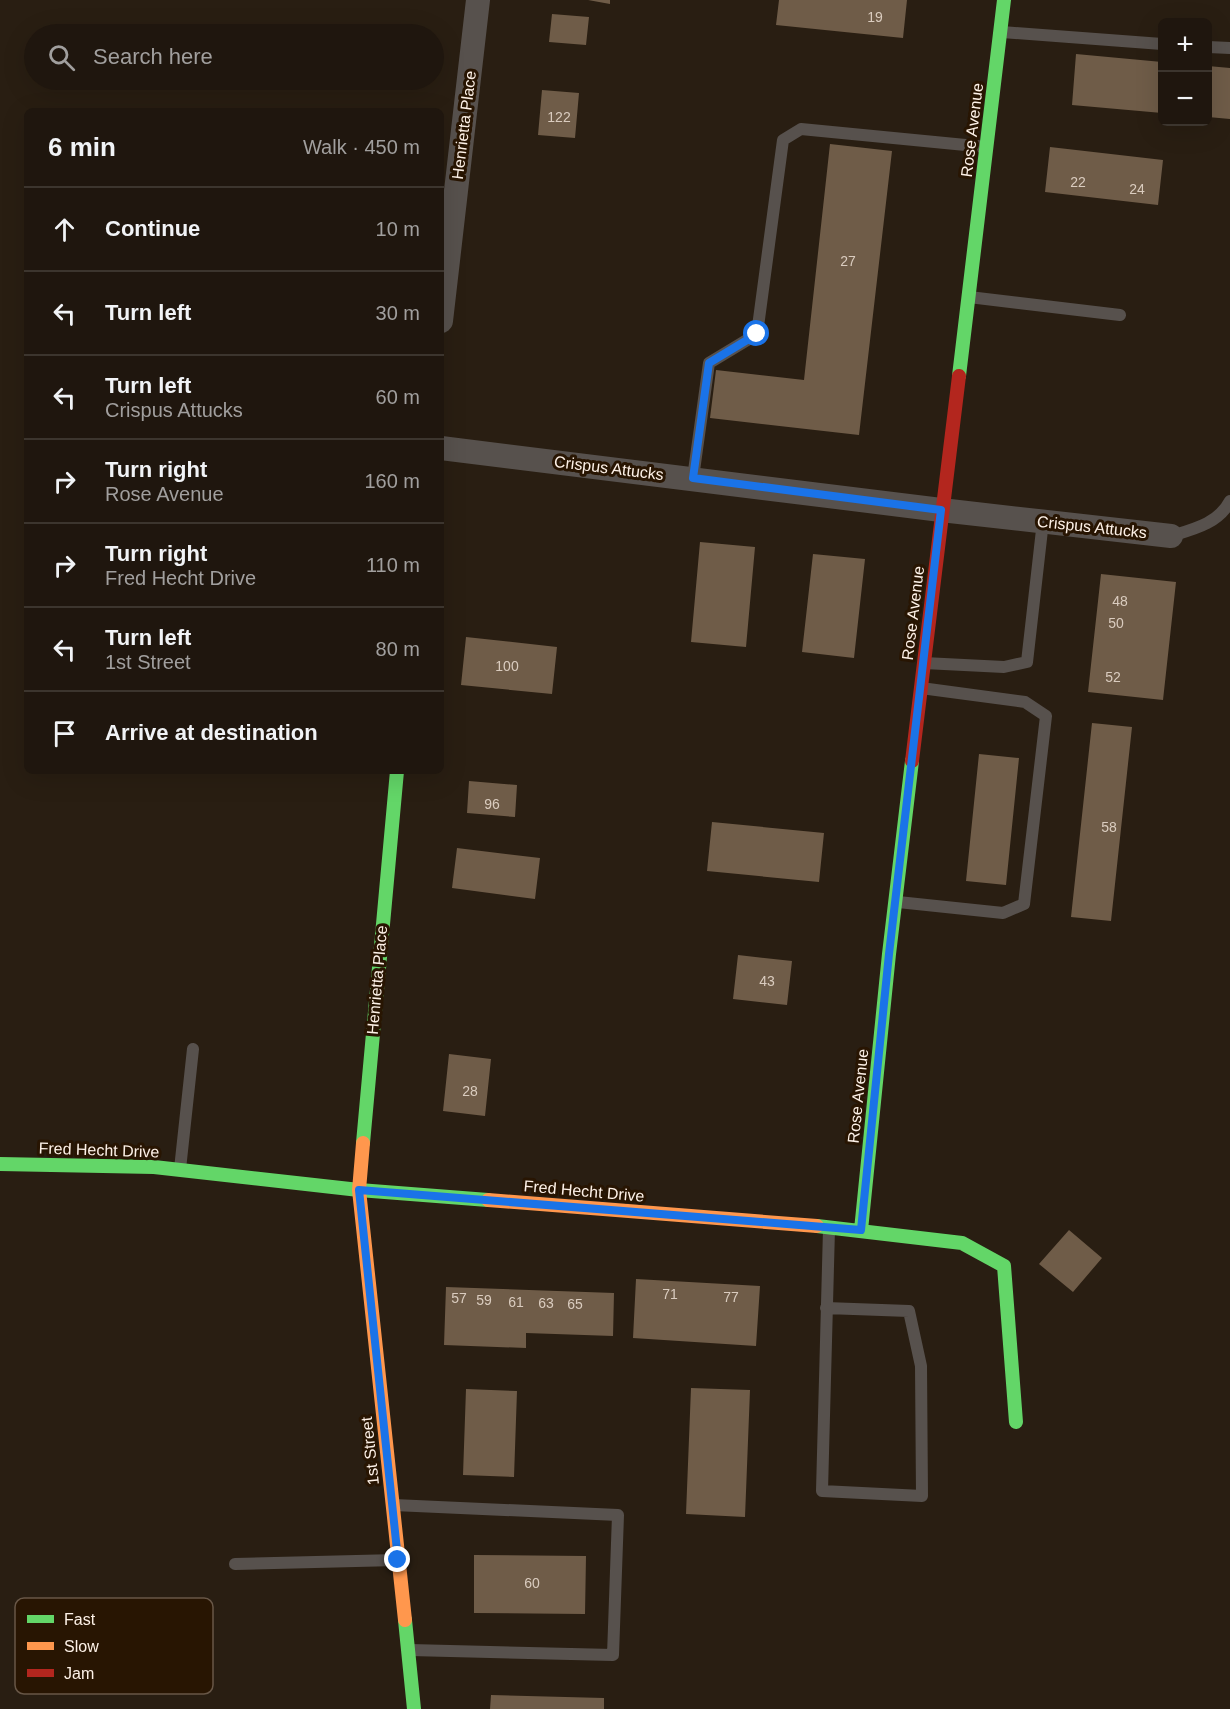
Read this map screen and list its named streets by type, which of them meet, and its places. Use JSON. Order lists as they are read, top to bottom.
{
  "streets": {
    "street": [
      "Henrietta Place",
      "Rose Avenue",
      "Crispus Attucks",
      "Fred Hecht Drive",
      "1st Street"
    ]
  },
  "crossings": [
    ["Henrietta Place", "Fred Hecht Drive"],
    ["Henrietta Place", "1st Street"],
    ["Rose Avenue", "Crispus Attucks"],
    ["Rose Avenue", "Fred Hecht Drive"],
    ["Fred Hecht Drive", "1st Street"]
  ],
  "house_numbers": [
    "19",
    "122",
    "22",
    "24",
    "27",
    "48",
    "50",
    "100",
    "52",
    "96",
    "58",
    "43",
    "28",
    "71",
    "77",
    "57",
    "59",
    "61",
    "63",
    "65",
    "60"
  ],
  "legend": ["Fast", "Slow", "Jam"],
  "page": {
    "map_buttons": ["+", "−"],
    "search": "Search here",
    "heading": ["6 min", "Walk · 450 m"],
    "list": [
      ["Continue", "10 m"],
      ["Turn left", "30 m"],
      ["Turn left", "Crispus Attucks", "60 m"],
      ["Turn right", "Rose Avenue", "160 m"],
      ["Turn right", "Fred Hecht Drive", "110 m"],
      ["Turn left", "1st Street", "80 m"],
      "Arrive at destination"
    ]
  }
}
